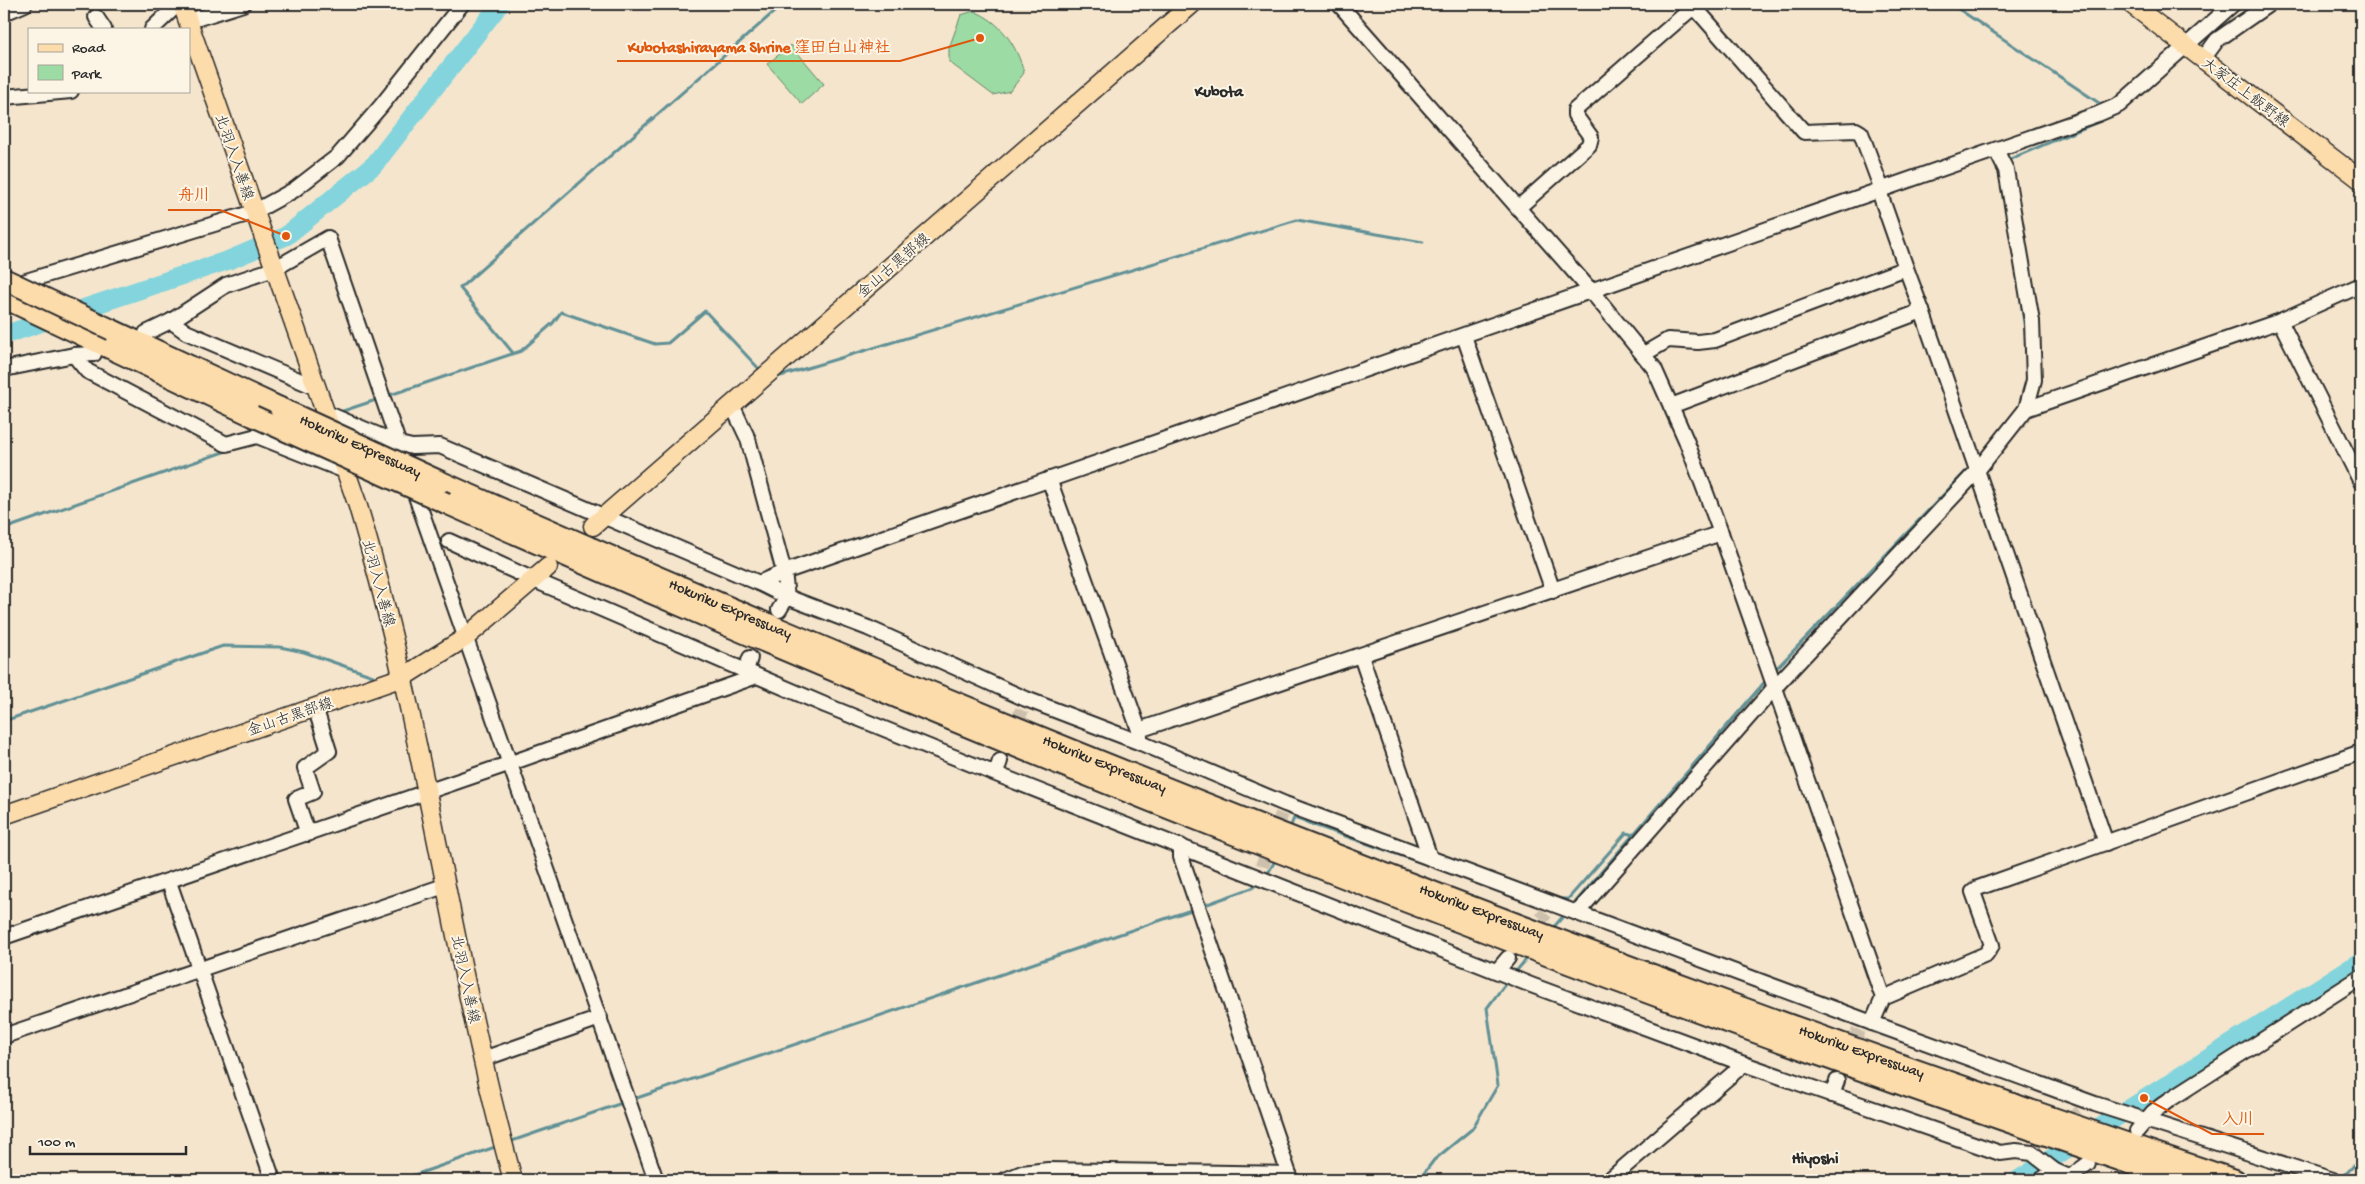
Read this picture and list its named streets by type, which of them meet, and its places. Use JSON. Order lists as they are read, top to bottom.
{
  "streets": {
    "highway": ["Hokuriku Expressway"],
    "main road": ["大家庄上飯野線", "北羽入入善線", "金山古黒部線"]
  },
  "crossings": [
    ["北羽入入善線", "金山古黒部線"]
  ],
  "districts": ["Kubota", "Hiyoshi"],
  "places": ["Kubotashirayama Shrine 窪田白山神社", "舟川", "入川"],
  "legend": ["Road", "Park"],
  "scale_bar": "100 m"
}
